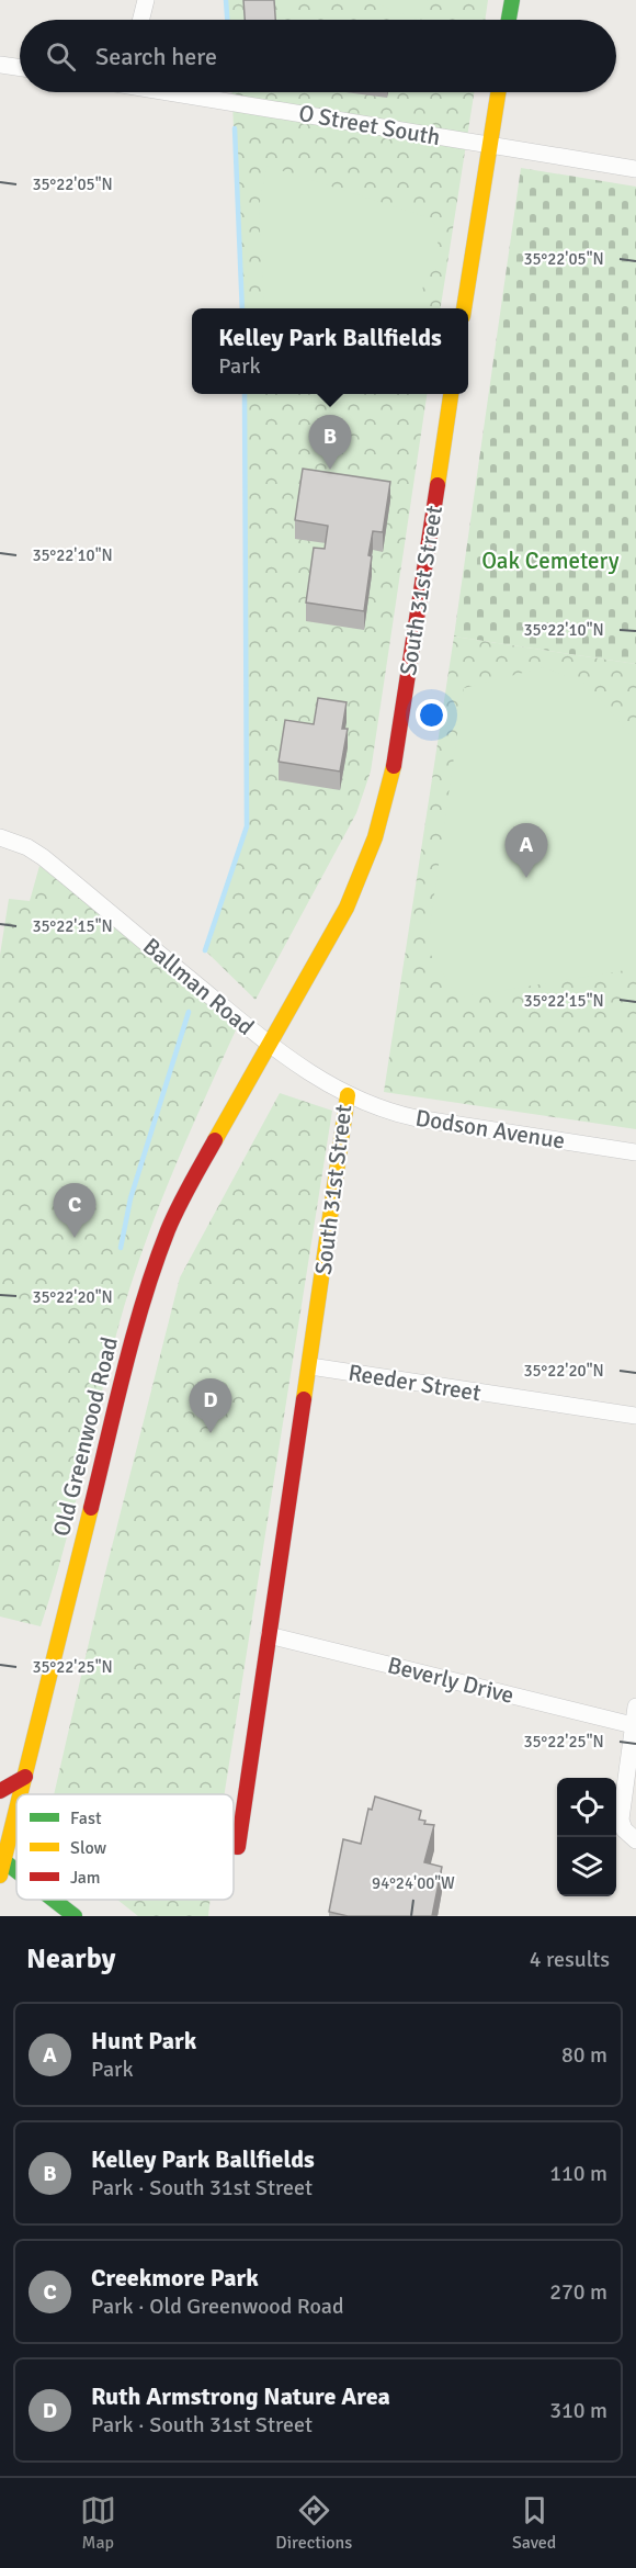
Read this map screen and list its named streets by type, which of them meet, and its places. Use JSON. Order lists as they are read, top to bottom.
{
  "streets": {
    "main road": ["South 31st Street", "Old Greenwood Road"],
    "street": [
      "O Street South",
      "Ballman Road",
      "Dodson Avenue",
      "Reeder Street",
      "Beverly Drive"
    ]
  },
  "crossings": [
    ["South 31st Street", "Ballman Road"],
    ["South 31st Street", "Dodson Avenue"],
    ["South 31st Street", "Reeder Street"],
    ["South 31st Street", "Old Greenwood Road"],
    ["South 31st Street", "Beverly Drive"],
    ["Ballman Road", "Old Greenwood Road"]
  ],
  "parks": ["Oak Cemetery"],
  "legend": ["Fast", "Slow", "Jam"],
  "page": {
    "search": "Search here",
    "popup": ["Kelley Park Ballfields", "Park"],
    "pins": [
      "B",
      "A",
      "C",
      "D"
    ],
    "heading": ["Nearby", "4 results"],
    "list": [
      {
        "mark": "A",
        "name": "Hunt Park",
        "note": "Park",
        "value": "80 m"
      },
      {
        "mark": "B",
        "name": "Kelley Park Ballfields",
        "note": "Park · South 31st Street",
        "value": "110 m"
      },
      {
        "mark": "C",
        "name": "Creekmore Park",
        "note": "Park · Old Greenwood Road",
        "value": "270 m"
      },
      {
        "mark": "D",
        "name": "Ruth Armstrong Nature Area",
        "note": "Park · South 31st Street",
        "value": "310 m"
      }
    ],
    "nav": ["Map", "Directions", "Saved"]
  },
  "coordinates": [
    "35°22'05\"N",
    "35°22'10\"N",
    "35°22'15\"N",
    "35°22'20\"N",
    "35°22'25\"N",
    "94°24'00\"W"
  ]
}
